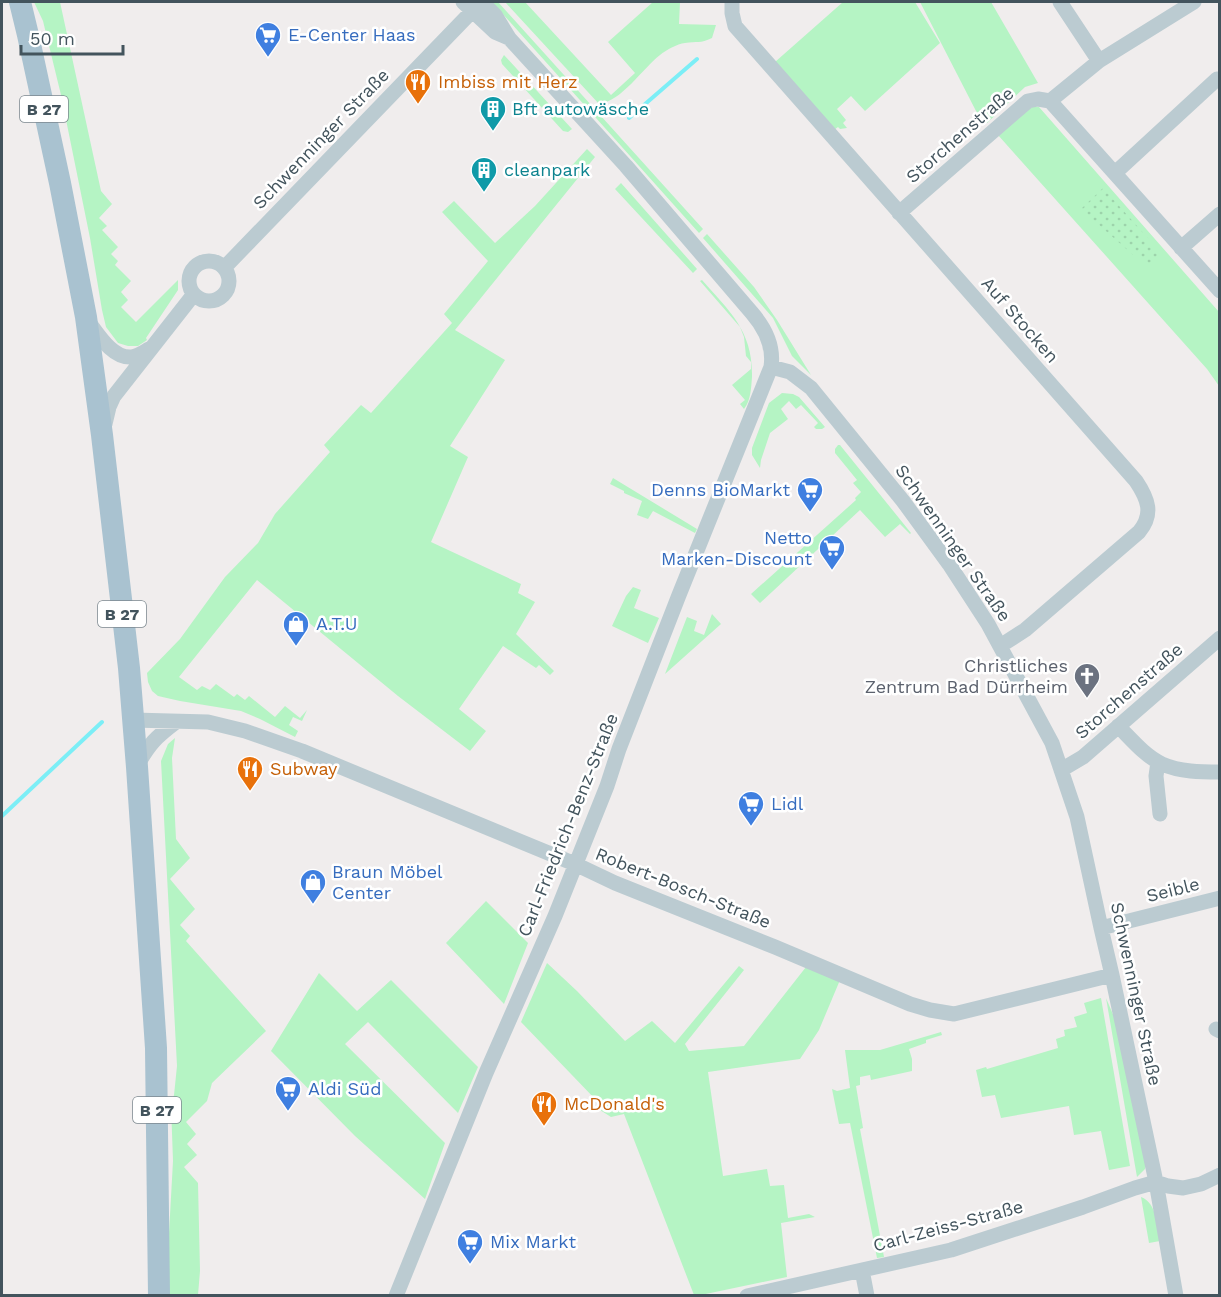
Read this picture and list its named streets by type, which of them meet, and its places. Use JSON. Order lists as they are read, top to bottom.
{
  "streets": {
    "main road": ["B 27"],
    "street": [
      "Storchenstraße",
      "Schwenninger Straße",
      "Auf Stocken",
      "Carl-Friedrich-Benz-Straße",
      "Robert-Bosch-Straße",
      "Seible",
      "Carl-Zeiss-Straße"
    ]
  },
  "crossings": [
    ["B 27", "Robert-Bosch-Straße"],
    ["Storchenstraße", "Schwenninger Straße"],
    ["Storchenstraße", "Auf Stocken"],
    ["Schwenninger Straße", "Auf Stocken"],
    ["Schwenninger Straße", "Carl-Friedrich-Benz-Straße"],
    ["Schwenninger Straße", "Robert-Bosch-Straße"],
    ["Schwenninger Straße", "Seible"],
    ["Schwenninger Straße", "Carl-Zeiss-Straße"],
    ["Carl-Friedrich-Benz-Straße", "Robert-Bosch-Straße"]
  ],
  "places": {
    "supermarket": [
      "E-Center Haas",
      "Denns BioMarkt",
      "Netto Marken-Discount",
      "Lidl",
      "Aldi Süd",
      "Mix Markt"
    ],
    "restaurant": ["Imbiss mit Herz", "Subway", "McDonald's"],
    "building": ["Bft autowäsche", "cleanpark"],
    "shop": ["A.T.U", "Braun Möbel Center"],
    "church": ["Christliches Zentrum Bad Dürrheim"]
  },
  "scale_bar": "50 m"
}
